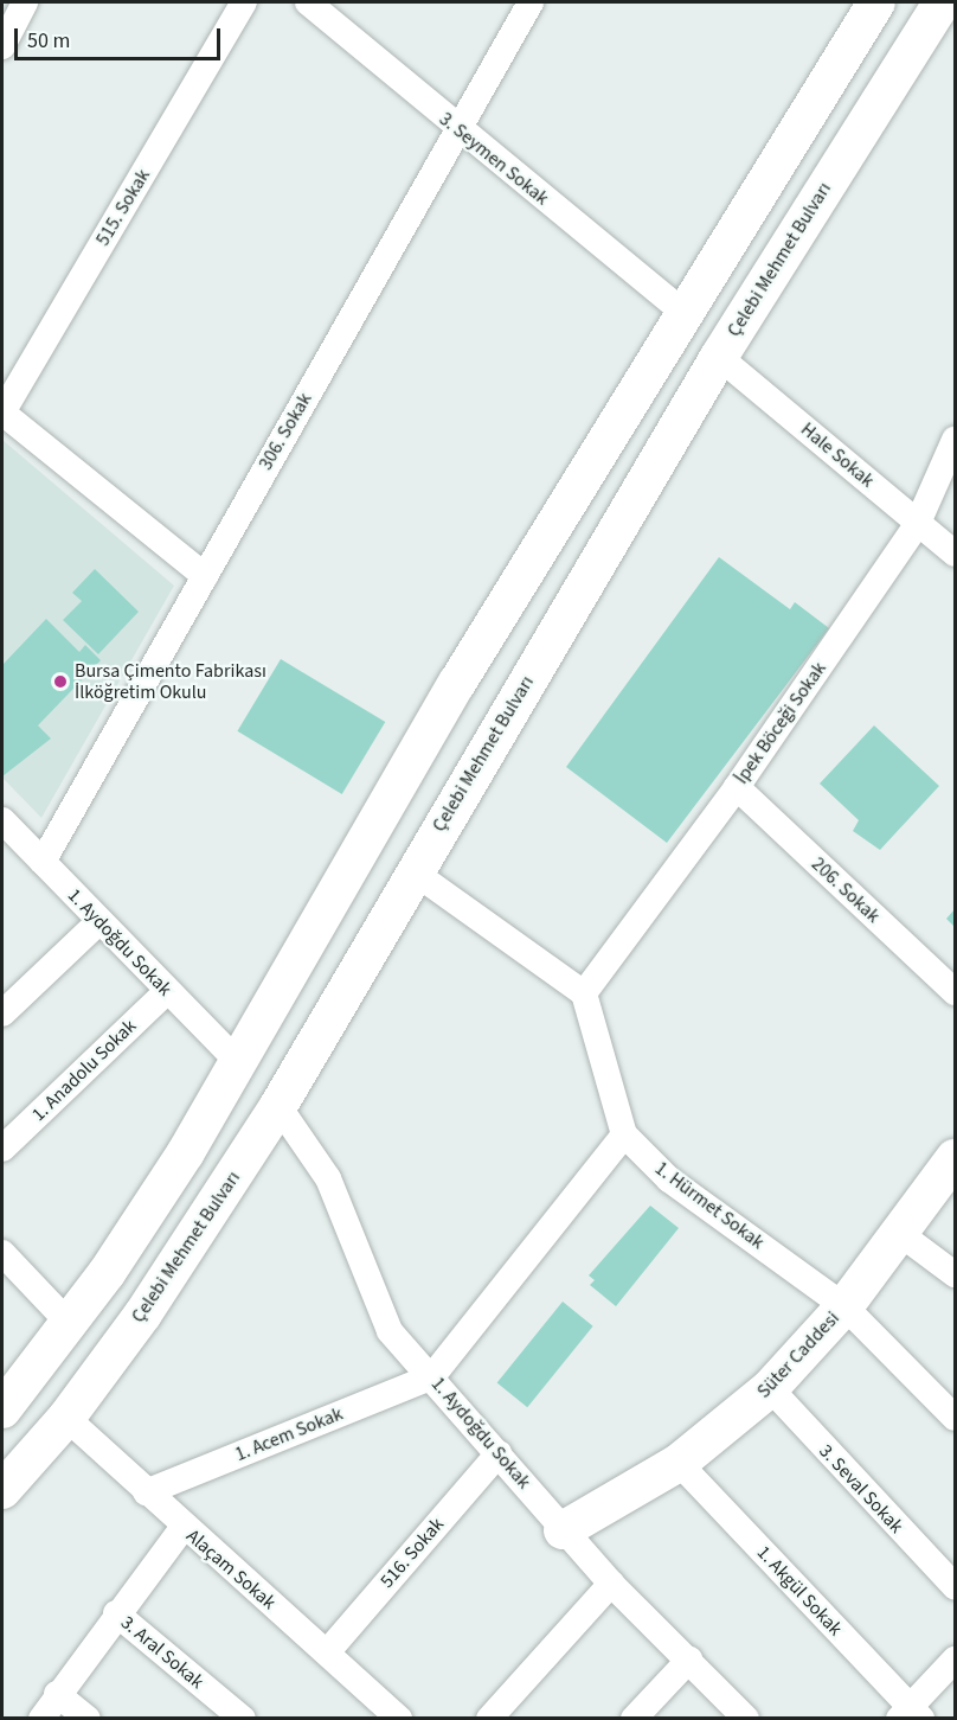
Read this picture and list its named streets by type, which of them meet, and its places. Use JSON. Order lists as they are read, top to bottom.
{
  "streets": {
    "main road": ["Çelebi Mehmet Bulvarı", "Süter Caddesi"],
    "street": [
      "3. Seymen Sokak",
      "515. Sokak",
      "306. Sokak",
      "Hale Sokak",
      "İpek Böceği Sokak",
      "206. Sokak",
      "1. Aydoğdu Sokak",
      "1. Anadolu Sokak",
      "1. Hürmet Sokak",
      "1. Acem Sokak",
      "3. Seval Sokak",
      "516. Sokak",
      "Alaçam Sokak",
      "1. Akgül Sokak",
      "3. Aral Sokak"
    ]
  },
  "crossings": [
    ["3. Seymen Sokak", "306. Sokak"],
    ["Çelebi Mehmet Bulvarı", "Hale Sokak"],
    ["Çelebi Mehmet Bulvarı", "1. Aydoğdu Sokak"],
    ["Çelebi Mehmet Bulvarı", "Alaçam Sokak"],
    ["306. Sokak", "1. Aydoğdu Sokak"],
    ["Hale Sokak", "İpek Böceği Sokak"],
    ["İpek Böceği Sokak", "206. Sokak"],
    ["İpek Böceği Sokak", "1. Hürmet Sokak"],
    ["1. Aydoğdu Sokak", "1. Anadolu Sokak"],
    ["1. Aydoğdu Sokak", "Süter Caddesi"],
    ["1. Aydoğdu Sokak", "1. Acem Sokak"],
    ["1. Aydoğdu Sokak", "516. Sokak"],
    ["1. Hürmet Sokak", "Süter Caddesi"],
    ["Süter Caddesi", "3. Seval Sokak"],
    ["Süter Caddesi", "1. Akgül Sokak"],
    ["1. Acem Sokak", "Alaçam Sokak"],
    ["516. Sokak", "Alaçam Sokak"]
  ],
  "places": ["Bursa Çimento Fabrikası İlköğretim Okulu"],
  "scale_bar": "50 m"
}
